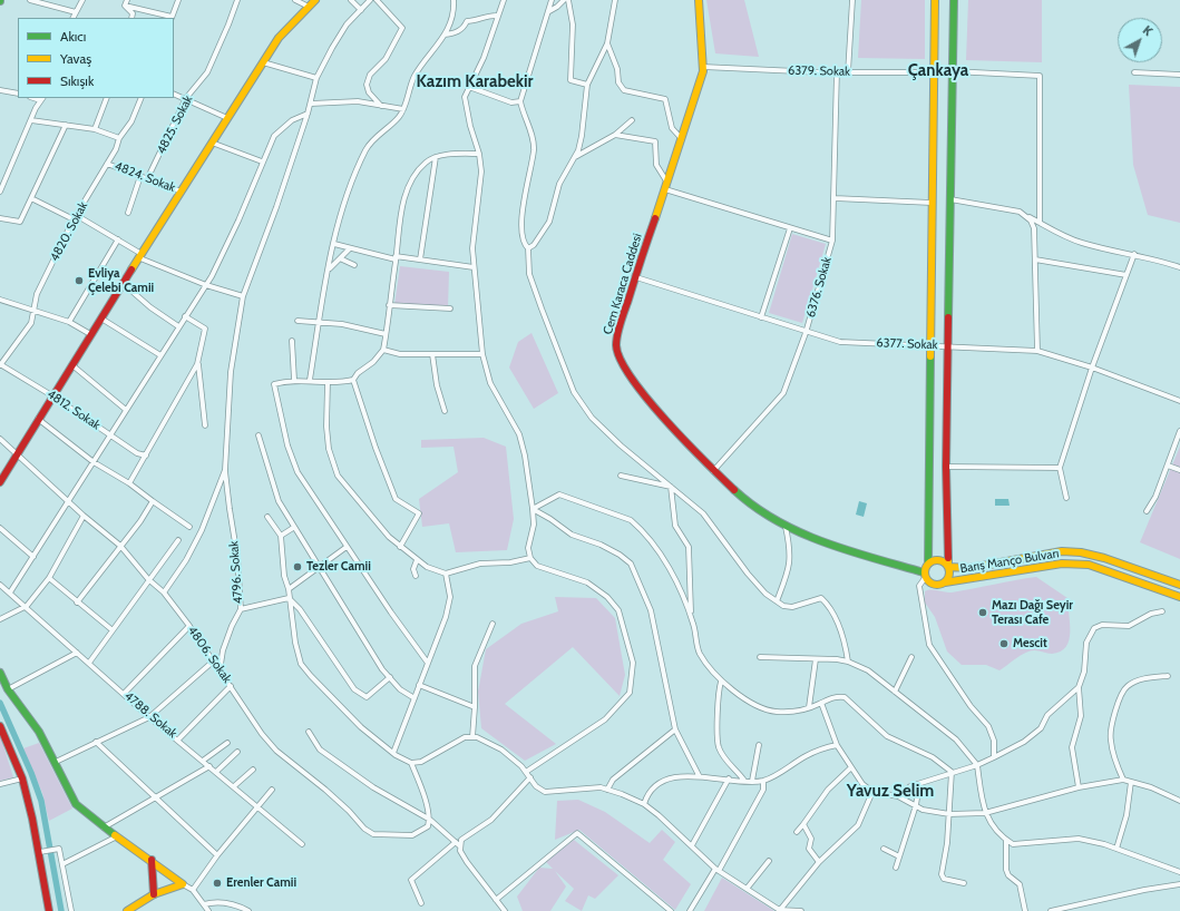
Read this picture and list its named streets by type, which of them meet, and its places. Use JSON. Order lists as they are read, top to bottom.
{
  "streets": {
    "street": [
      "6379. Sokak",
      "4825. Sokak",
      "4824. Sokak",
      "4820. Sokak",
      "Cem Karaca Caddesi",
      "6376. Sokak",
      "6377. Sokak",
      "4812. Sokak",
      "Barış Manço Bulvarı",
      "4796. Sokak",
      "4806. Sokak",
      "4788. Sokak"
    ]
  },
  "crossings": [
    ["6379. Sokak", "Cem Karaca Caddesi"],
    ["6379. Sokak", "6376. Sokak"],
    ["4825. Sokak", "4824. Sokak"],
    ["4824. Sokak", "4820. Sokak"],
    ["4820. Sokak", "4812. Sokak"],
    ["Cem Karaca Caddesi", "6376. Sokak"],
    ["Cem Karaca Caddesi", "6377. Sokak"],
    ["Cem Karaca Caddesi", "Barış Manço Bulvarı"],
    ["6376. Sokak", "6377. Sokak"],
    ["4796. Sokak", "4806. Sokak"]
  ],
  "districts": ["Çankaya", "Kazım Karabekir", "Yavuz Selim"],
  "places": [
    "Evliya Çelebi Camii",
    "Tezler Camii",
    "Mazı Dağı Seyir Terası Cafe",
    "Mescit",
    "Erenler Camii"
  ],
  "legend": ["Akıcı", "Yavaş", "Sıkışık"],
  "north": "top right"
}
